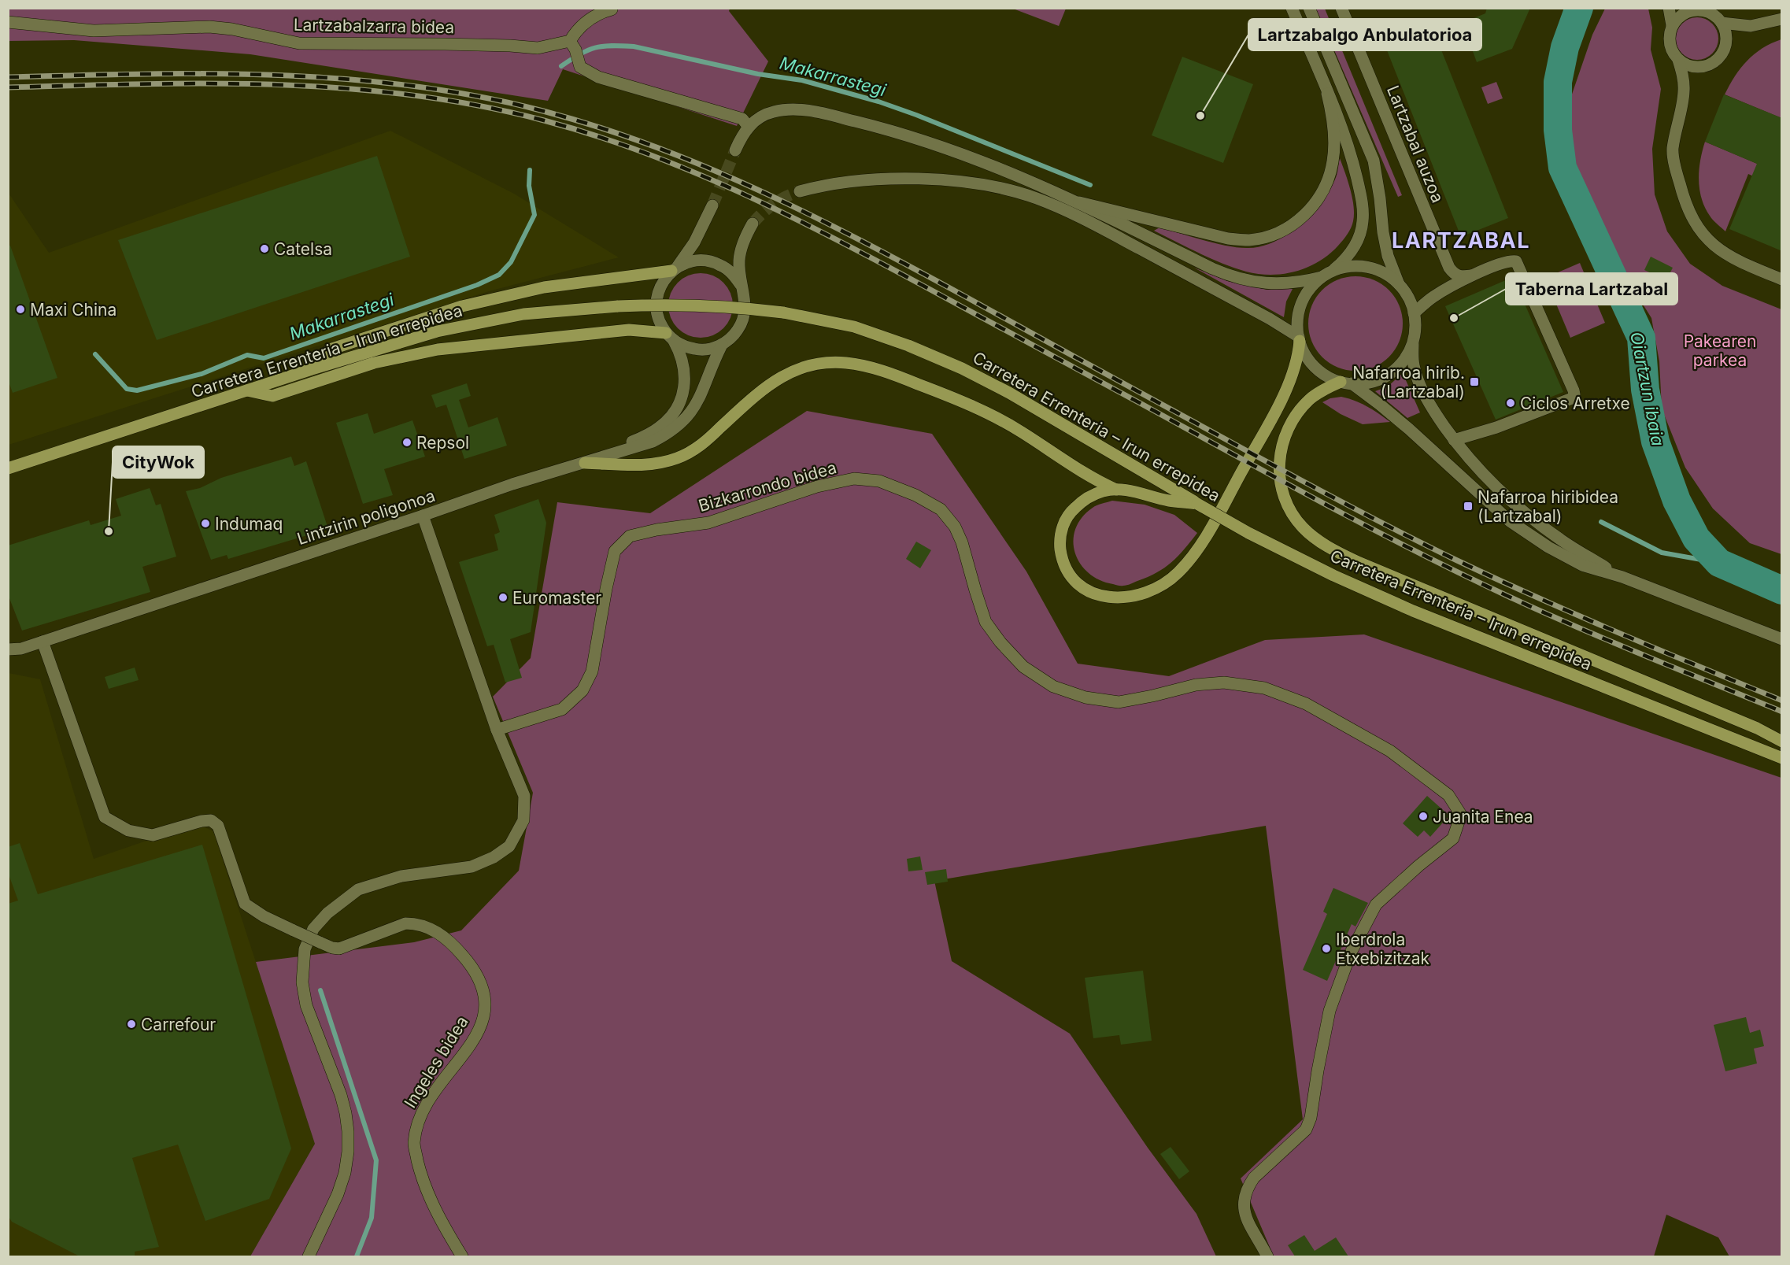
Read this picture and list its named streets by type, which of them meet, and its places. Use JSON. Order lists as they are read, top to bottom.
{
  "streets": {
    "main road": ["Carretera Errenteria – Irun errepidea"],
    "street": [
      "Lartzabalzarra bidea",
      "Lartzabal auzoa",
      "Bizkarrondo bidea",
      "Lintzirin poligonoa",
      "Ingeles bidea"
    ]
  },
  "crossings": [
    ["Lintzirin poligonoa", "Ingeles bidea"]
  ],
  "districts": ["LARTZABAL"],
  "water": ["Makarrastegi", "Oiartzun ibaia"],
  "parks": ["Pakearen parkea"],
  "places": {
    "other": [
      "Lartzabalgo Anbulatorioa",
      "Catelsa",
      "Maxi China",
      "Taberna Lartzabal",
      "Ciclos Arretxe",
      "Repsol",
      "Indumaq",
      "CityWok",
      "Euromaster",
      "Juanita Enea",
      "Iberdrola Etxebizitzak",
      "Carrefour"
    ],
    "transit": ["Nafarroa hirib. (Lartzabal)", "Nafarroa hiribidea (Lartzabal)"]
  }
}
